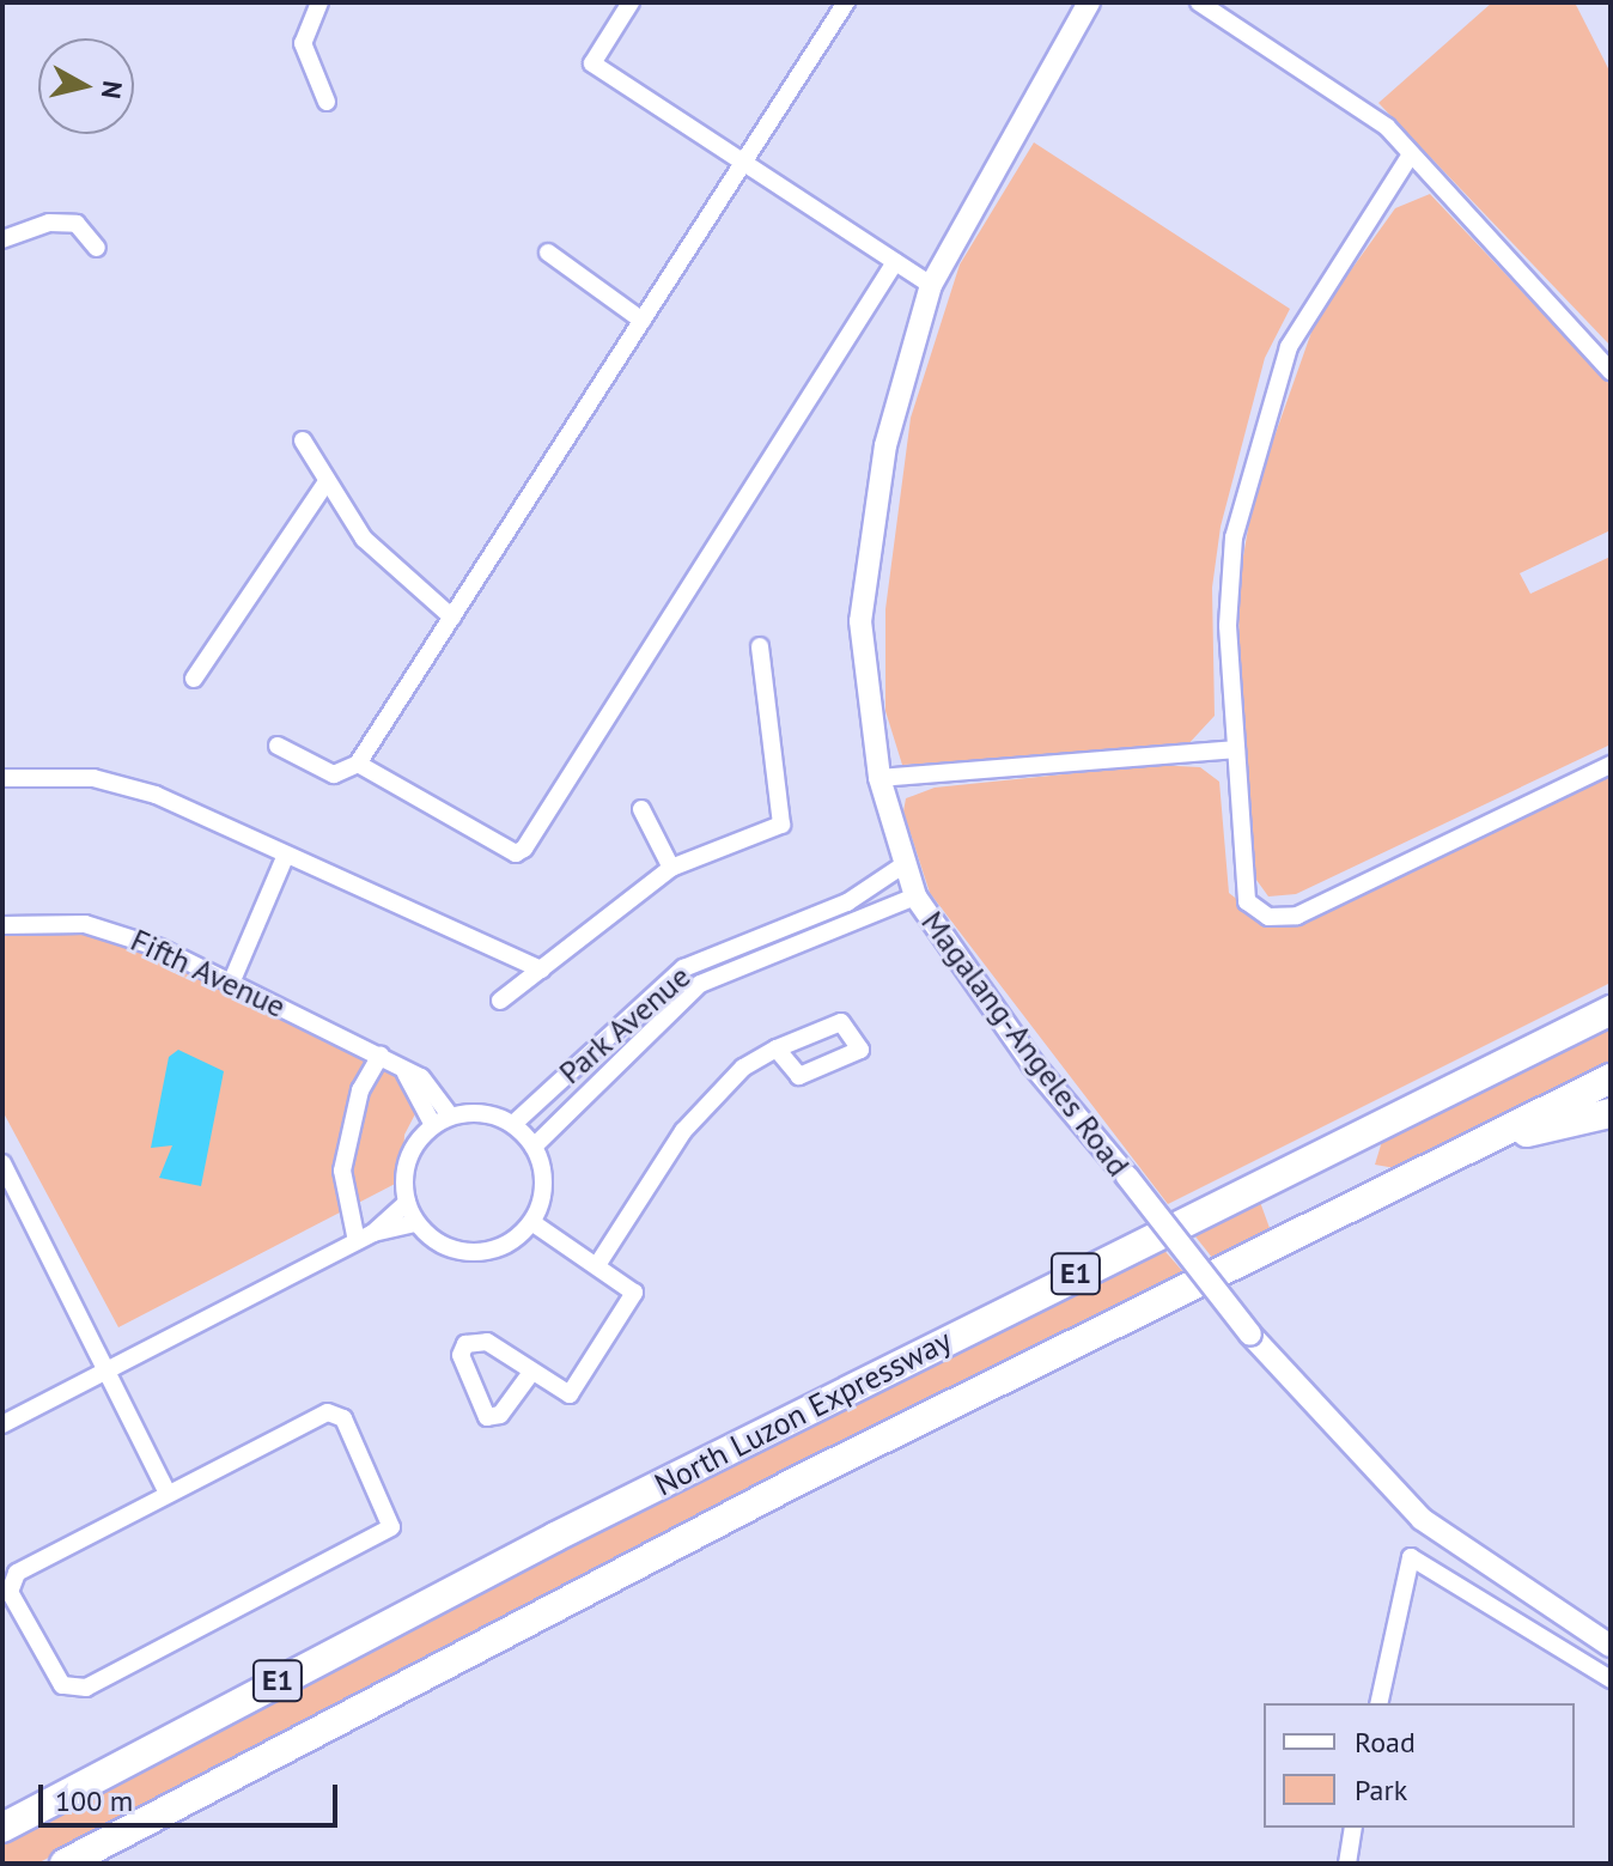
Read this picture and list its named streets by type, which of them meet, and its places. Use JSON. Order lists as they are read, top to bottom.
{
  "streets": {
    "highway": ["E1", "North Luzon Expressway"],
    "main road": ["Magalang-Angeles Road"],
    "street": ["Fifth Avenue", "Park Avenue"]
  },
  "crossings": [
    ["Fifth Avenue", "Park Avenue"],
    ["Park Avenue", "Magalang-Angeles Road"]
  ],
  "legend": ["Road", "Park"],
  "scale_bar": "100 m",
  "north": "right"
}
